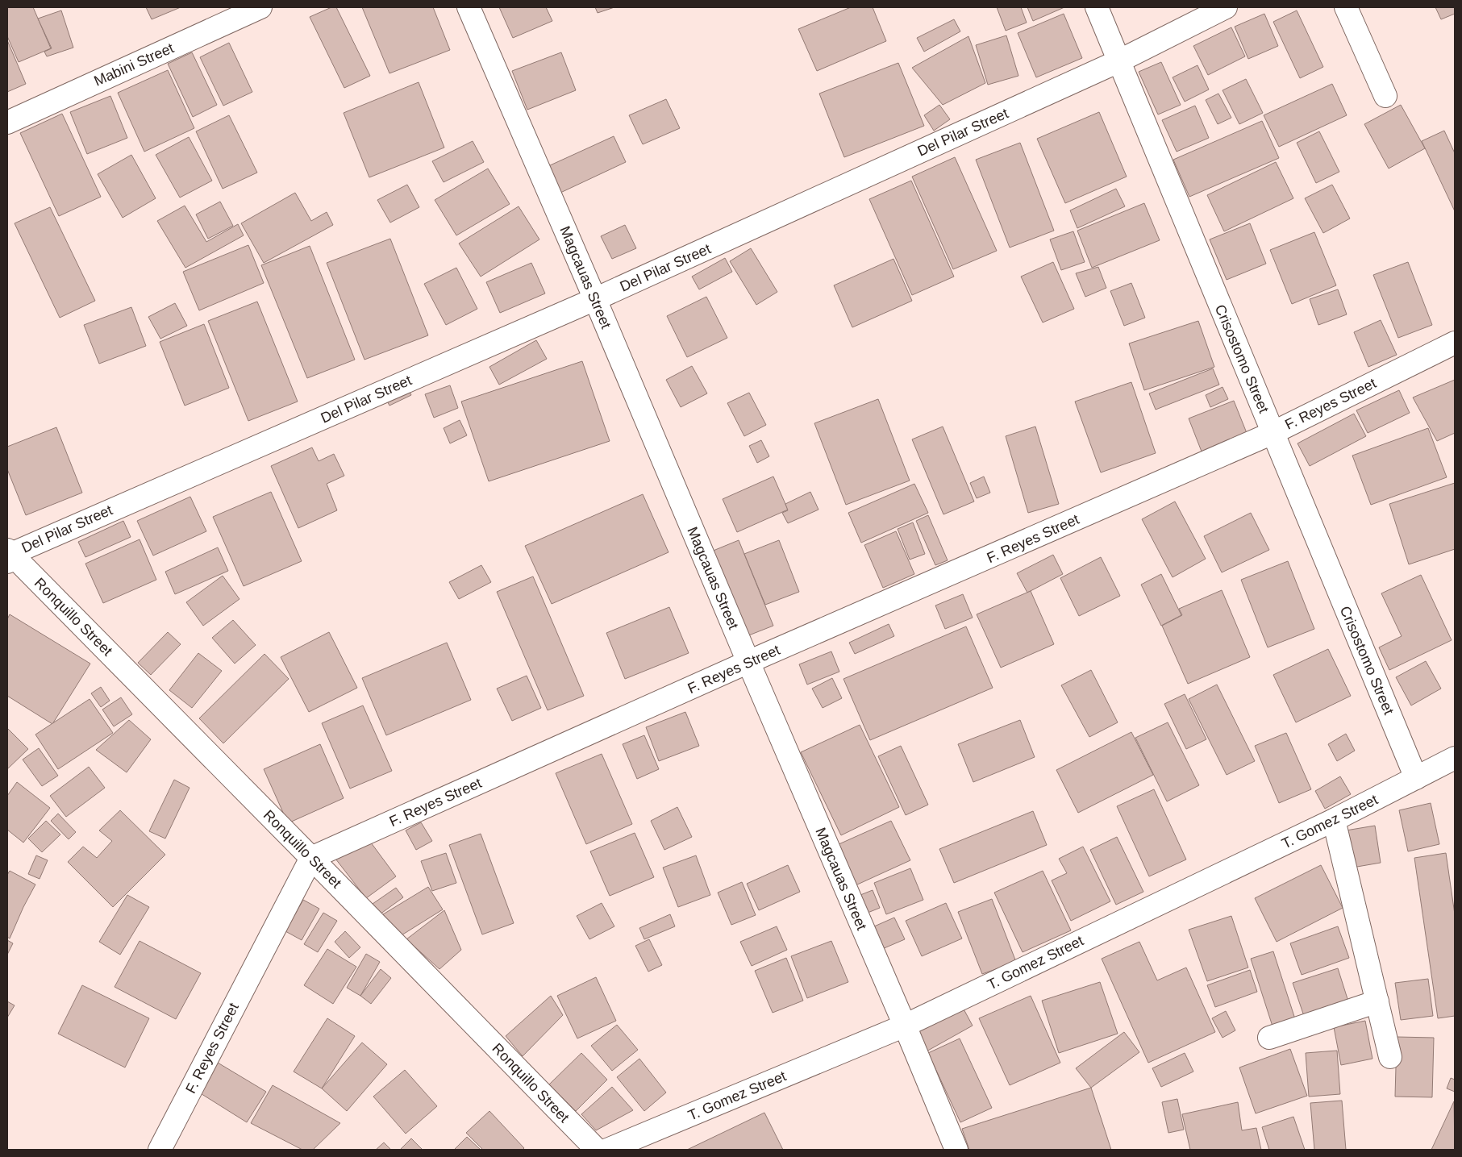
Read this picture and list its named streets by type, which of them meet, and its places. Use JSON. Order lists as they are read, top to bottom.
{
  "streets": {
    "street": [
      "Mabini Street",
      "Del Pilar Street",
      "Magcauas Street",
      "Crisostomo Street",
      "F. Reyes Street",
      "Ronquillo Street",
      "T. Gomez Street"
    ]
  },
  "crossings": [
    ["Del Pilar Street", "Magcauas Street"],
    ["Del Pilar Street", "Crisostomo Street"],
    ["Del Pilar Street", "Ronquillo Street"],
    ["Magcauas Street", "F. Reyes Street"],
    ["Magcauas Street", "T. Gomez Street"],
    ["Crisostomo Street", "F. Reyes Street"],
    ["Crisostomo Street", "T. Gomez Street"],
    ["F. Reyes Street", "Ronquillo Street"]
  ]
}
